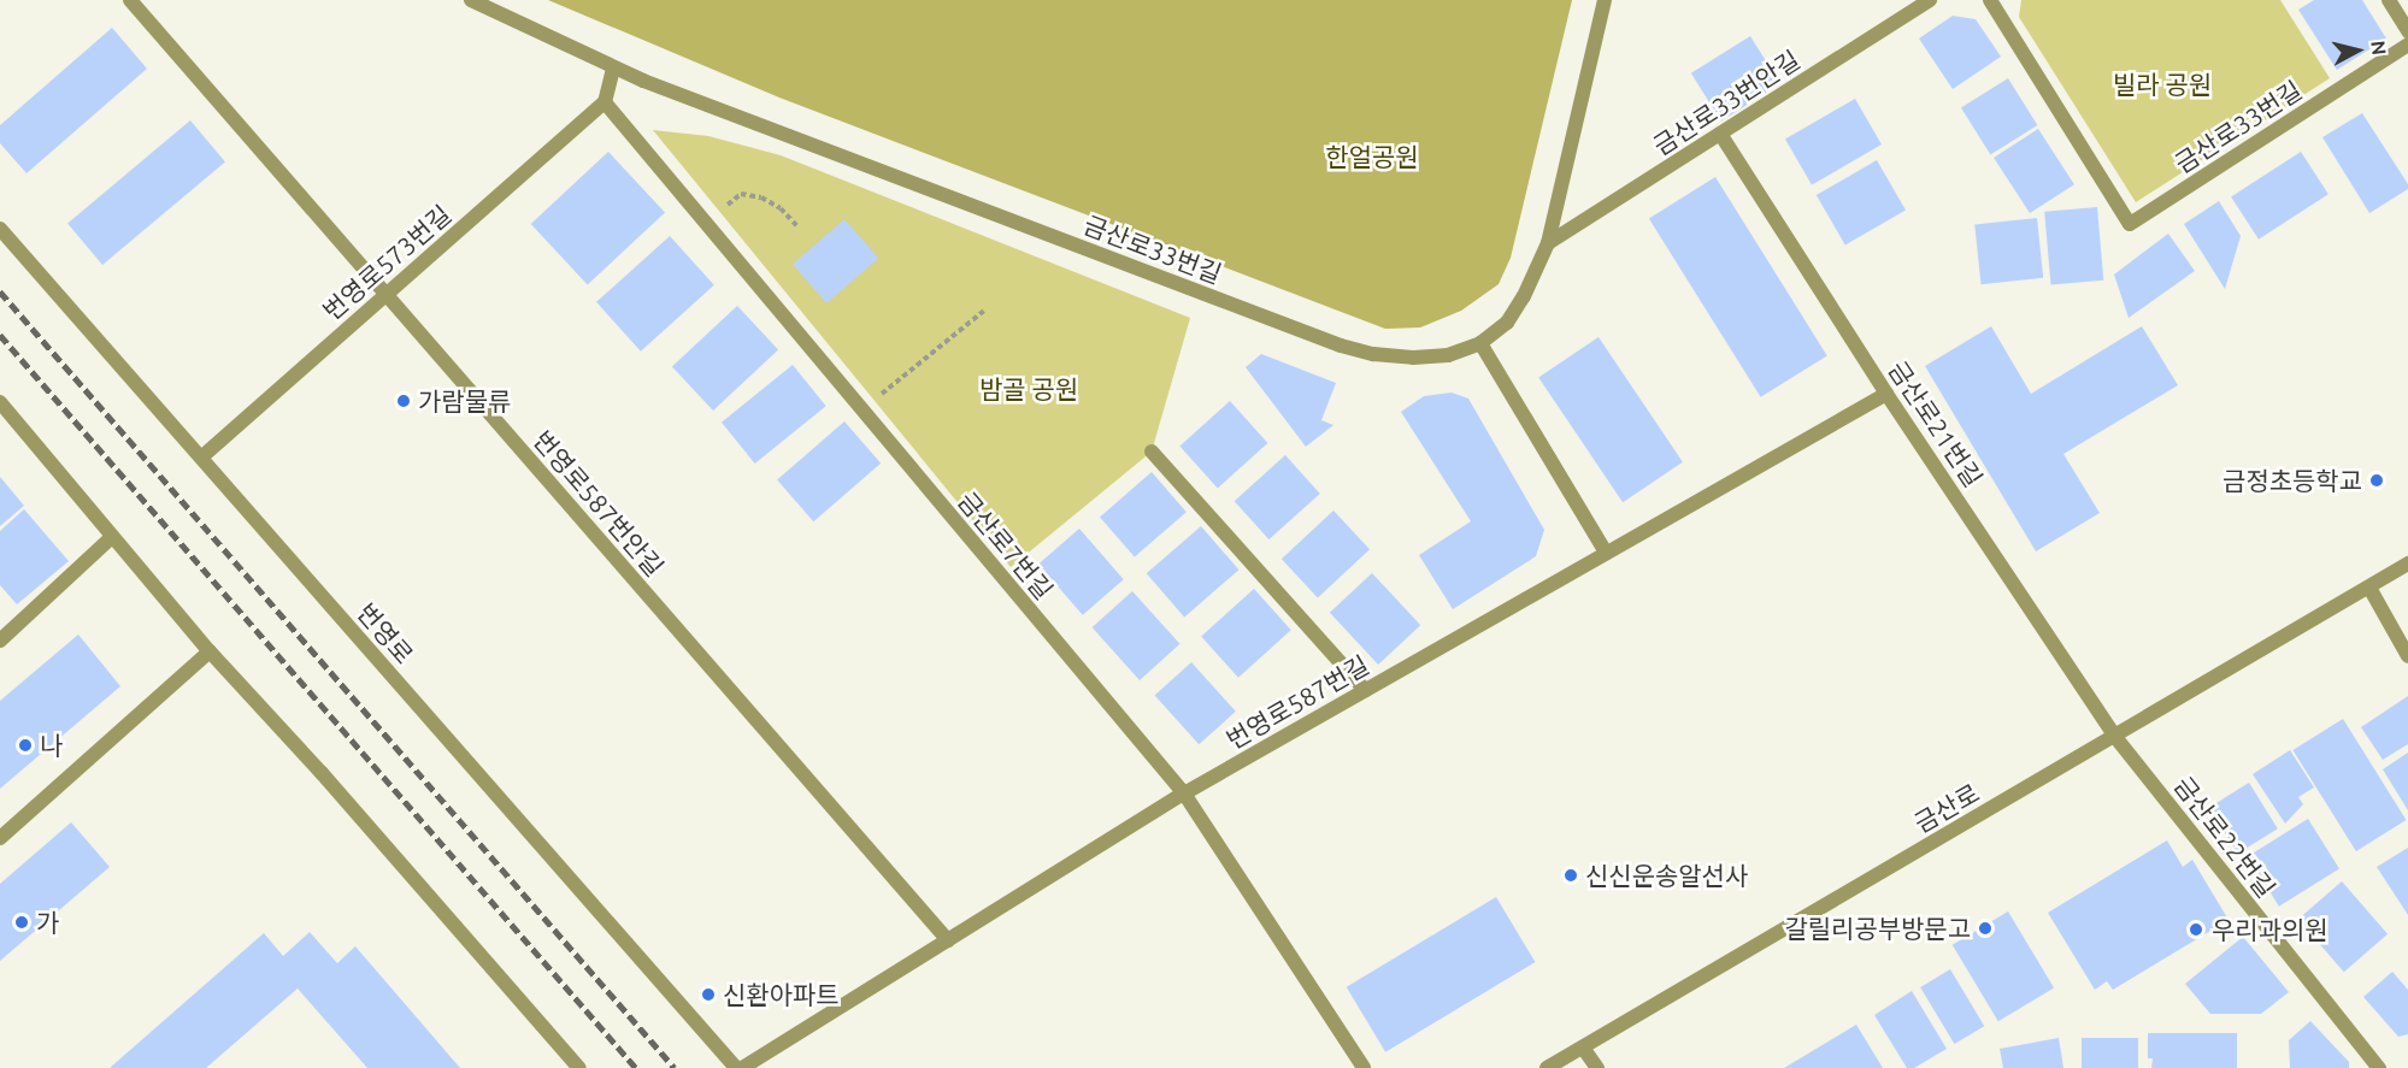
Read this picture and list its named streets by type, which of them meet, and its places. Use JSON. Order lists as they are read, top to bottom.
{
  "streets": {
    "street": [
      "금산로33번안길",
      "금산로33번길",
      "번영로573번길",
      "금산로21번길",
      "번영로587번안길",
      "금산로7번길",
      "번영로",
      "번영로587번길",
      "금산로",
      "금산로22번길"
    ]
  },
  "crossings": [
    ["금산로33번안길", "금산로33번길"],
    ["금산로33번안길", "금산로21번길"],
    ["번영로573번길", "번영로587번안길"],
    ["번영로573번길", "금산로7번길"],
    ["번영로573번길", "번영로"],
    ["금산로21번길", "번영로587번길"],
    ["금산로21번길", "금산로"],
    ["금산로21번길", "금산로22번길"],
    ["번영로587번안길", "번영로587번길"],
    ["금산로7번길", "번영로587번길"],
    ["번영로", "번영로587번길"],
    ["금산로", "금산로22번길"]
  ],
  "parks": ["빌라 공원", "한얼공원", "밤골 공원"],
  "places": [
    "가람물류",
    "금정초등학교",
    "나",
    "신신운송알선사",
    "가",
    "갈릴리공부방문고",
    "우리과의원",
    "신환아파트"
  ],
  "north": "right"
}
